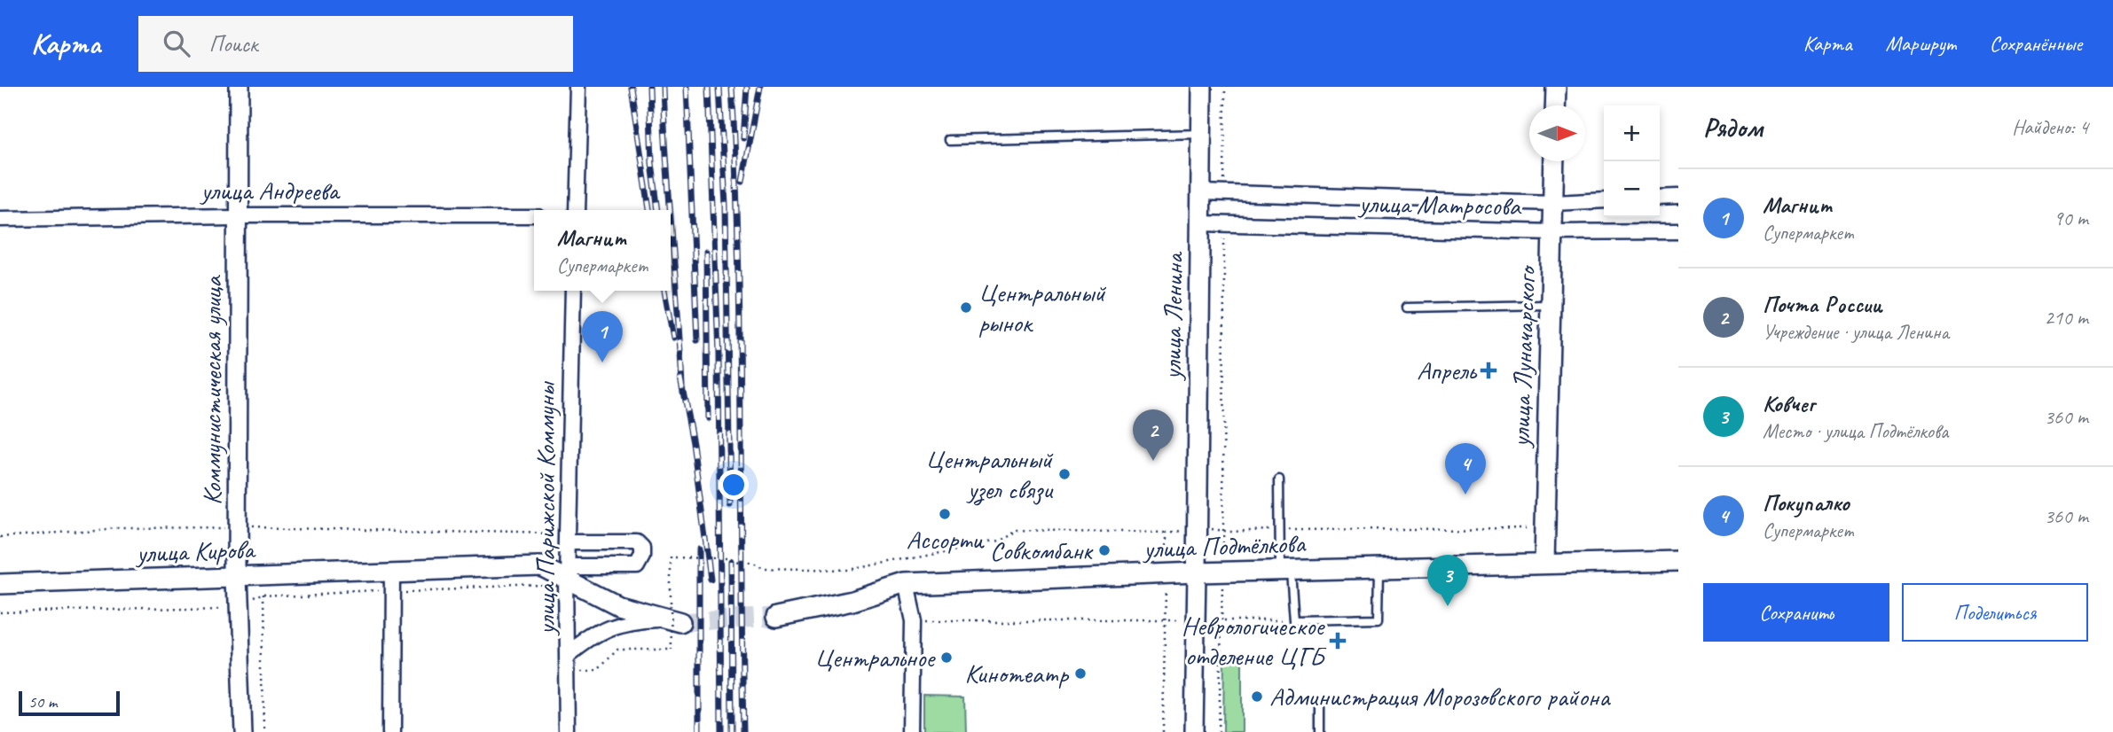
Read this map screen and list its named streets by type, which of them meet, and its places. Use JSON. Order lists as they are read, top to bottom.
{
  "streets": {
    "main road": [
      "улица Ленина",
      "улица Луначарского",
      "улица Подтёлкова",
      "улица Кирова"
    ],
    "street": [
      "улица Андреева",
      "улица Матросова",
      "Коммунистическая улица",
      "улица Парижской Коммуны"
    ]
  },
  "crossings": [
    ["улица Андреева", "Коммунистическая улица"],
    ["улица Матросова", "улица Ленина"],
    ["улица Матросова", "улица Луначарского"],
    ["улица Ленина", "улица Подтёлкова"],
    ["улица Луначарского", "улица Подтёлкова"],
    ["Коммунистическая улица", "улица Кирова"],
    ["улица Парижской Коммуны", "улица Кирова"]
  ],
  "places": {
    "other": [
      "Центральный рынок",
      "Центральный узел связи",
      "Ассорти",
      "Совкомбанк",
      "Центральное",
      "Кинотеатр",
      "Администрация Морозовского района"
    ],
    "health": ["Апрель", "Неврологическое отделение ЦГБ"]
  },
  "scale_bar": "50 m",
  "north": "right",
  "page": {
    "header": "Карта",
    "search": "Поиск",
    "nav": ["Карта", "Маршрут", "Сохранённые"],
    "heading": ["Рядом", "Найдено: 4"],
    "map_buttons": ["+", "−"],
    "list": [
      {
        "mark": "1",
        "name": "Магнит",
        "note": "Супермаркет",
        "value": "90 m"
      },
      {
        "mark": "2",
        "name": "Почта России",
        "note": "Учреждение · улица Ленина",
        "value": "210 m"
      },
      {
        "mark": "3",
        "name": "Ковчег",
        "note": "Место · улица Подтёлкова",
        "value": "360 m"
      },
      {
        "mark": "4",
        "name": "Покупалко",
        "note": "Супермаркет",
        "value": "360 m"
      }
    ],
    "popup": ["Магнит", "Супермаркет"],
    "pins": [
      "1",
      "2",
      "4",
      "3"
    ],
    "buttons": ["Сохранить", "Поделиться"],
    "scale": "50 m"
  }
}
